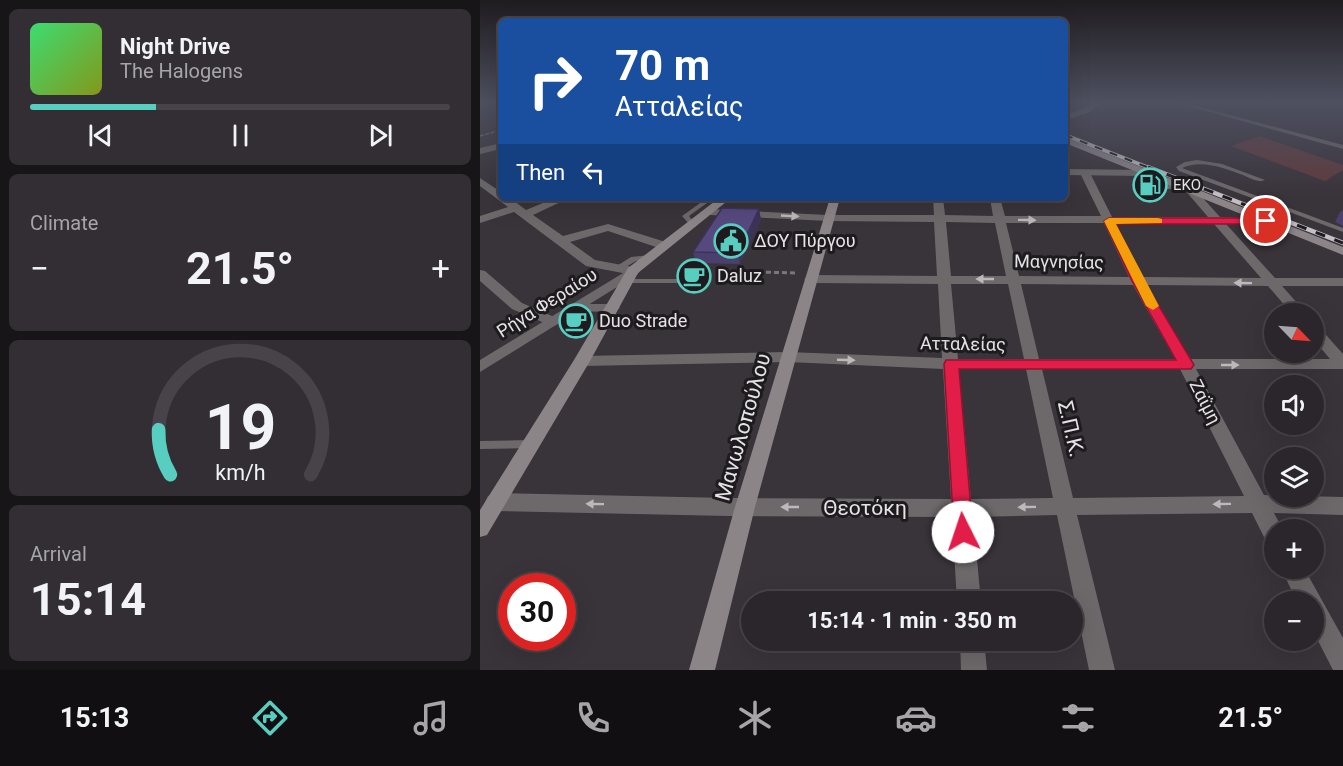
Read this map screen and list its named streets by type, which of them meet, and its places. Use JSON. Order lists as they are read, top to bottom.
{
  "streets": {
    "main road": ["Μανωλοπούλου"],
    "street": [
      "Μαγνησίας",
      "Ρήγα Φεραίου",
      "Ατταλείας",
      "Ζαΐμη",
      "Σ.Π.Κ.",
      "Θεοτόκη"
    ]
  },
  "crossings": [
    ["Μαγνησίας", "Ζαΐμη"],
    ["Μαγνησίας", "Μανωλοπούλου"],
    ["Μαγνησίας", "Σ.Π.Κ."],
    ["Ατταλείας", "Ζαΐμη"],
    ["Ατταλείας", "Μανωλοπούλου"],
    ["Ατταλείας", "Σ.Π.Κ."],
    ["Ζαΐμη", "Θεοτόκη"],
    ["Μανωλοπούλου", "Θεοτόκη"],
    ["Σ.Π.Κ.", "Θεοτόκη"]
  ],
  "one_way": ["Ατταλείας", "Θεοτόκη"],
  "places": {
    "fuel station": ["EKO"],
    "public building": ["ΔΟΥ Πύργου"],
    "cafe": ["Daluz", "Duo Strade"]
  },
  "north": "bottom right",
  "page": {
    "turn": ["70 m", "Ατταλείας"],
    "song": ["Night Drive", "The Halogens"],
    "then": "Then",
    "tile": [
      "Climate",
      ["Arrival", "15:14"]
    ],
    "heat": ["−", "21.5°", "+"],
    "map_buttons": ["+", "−"],
    "limit": "30",
    "trip": "15:14 · 1 min · 350 m",
    "tabs": ["15:13", "21.5°"],
    "gauge": ["19", "km/h"]
  }
}
